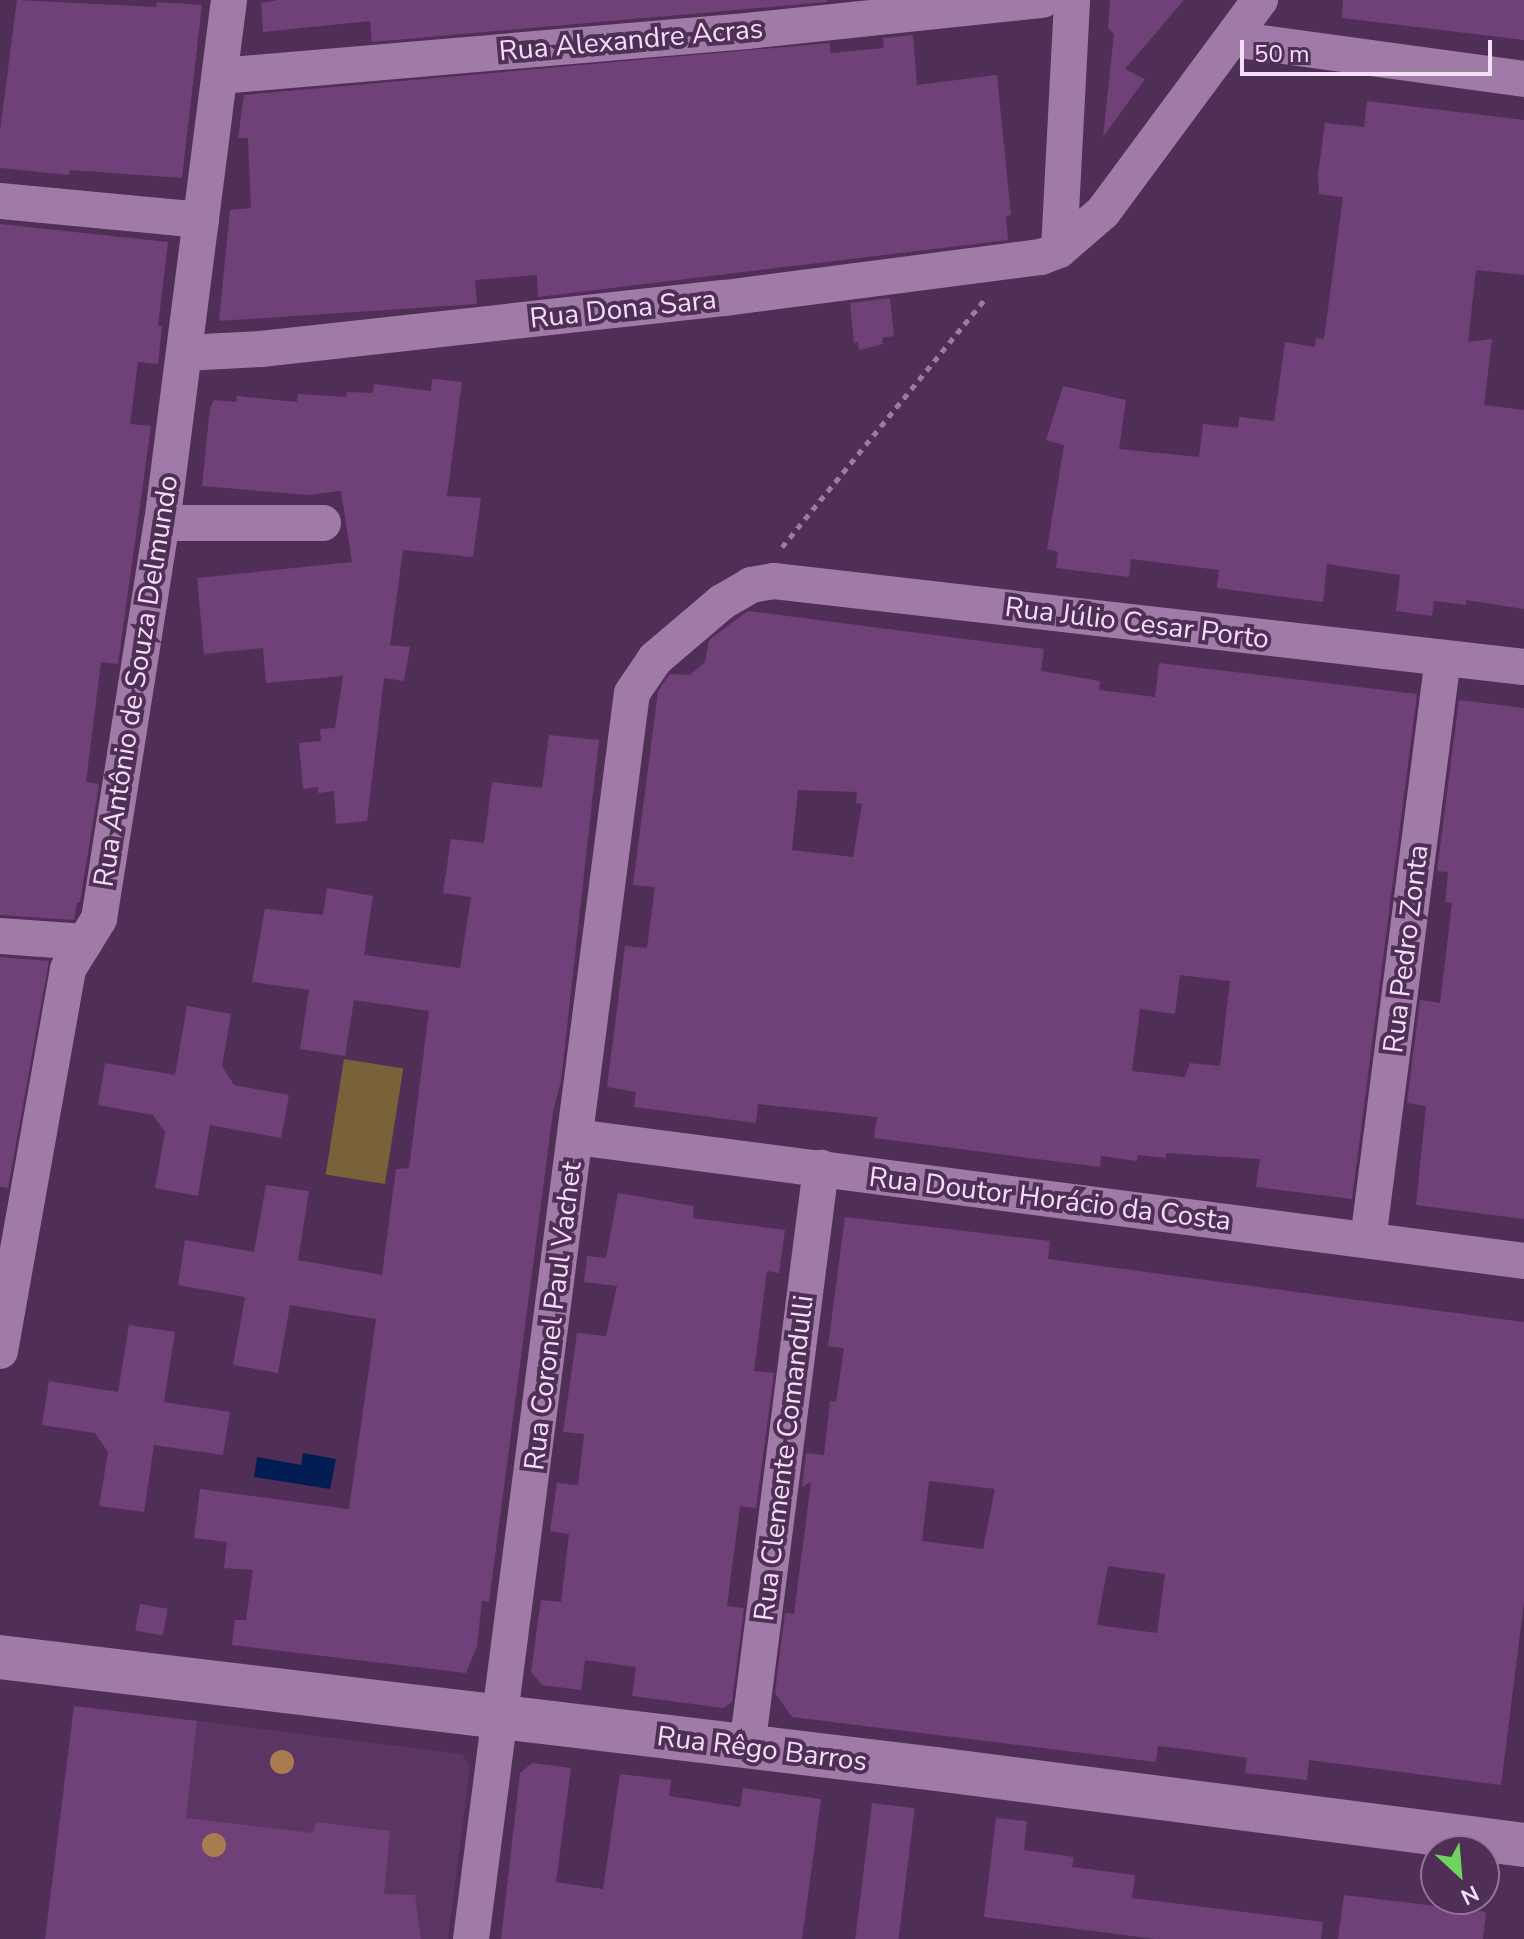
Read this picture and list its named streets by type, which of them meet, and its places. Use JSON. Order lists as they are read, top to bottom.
{
  "streets": {
    "street": [
      "Rua Alexandre Acras",
      "Rua Dona Sara",
      "Rua Júlio Cesar Porto",
      "Rua Antônio de Souza Delmundo",
      "Rua Pedro Zonta",
      "Rua Doutor Horácio da Costa",
      "Rua Coronel Paul Vachet",
      "Rua Clemente Comandulli",
      "Rua Rêgo Barros"
    ]
  },
  "crossings": [
    ["Rua Alexandre Acras", "Rua Antônio de Souza Delmundo"],
    ["Rua Dona Sara", "Rua Antônio de Souza Delmundo"],
    ["Rua Júlio Cesar Porto", "Rua Pedro Zonta"],
    ["Rua Júlio Cesar Porto", "Rua Coronel Paul Vachet"],
    ["Rua Pedro Zonta", "Rua Doutor Horácio da Costa"],
    ["Rua Doutor Horácio da Costa", "Rua Coronel Paul Vachet"],
    ["Rua Doutor Horácio da Costa", "Rua Clemente Comandulli"],
    ["Rua Coronel Paul Vachet", "Rua Rêgo Barros"],
    ["Rua Clemente Comandulli", "Rua Rêgo Barros"]
  ],
  "scale_bar": "50 m",
  "north": "bottom right"
}
